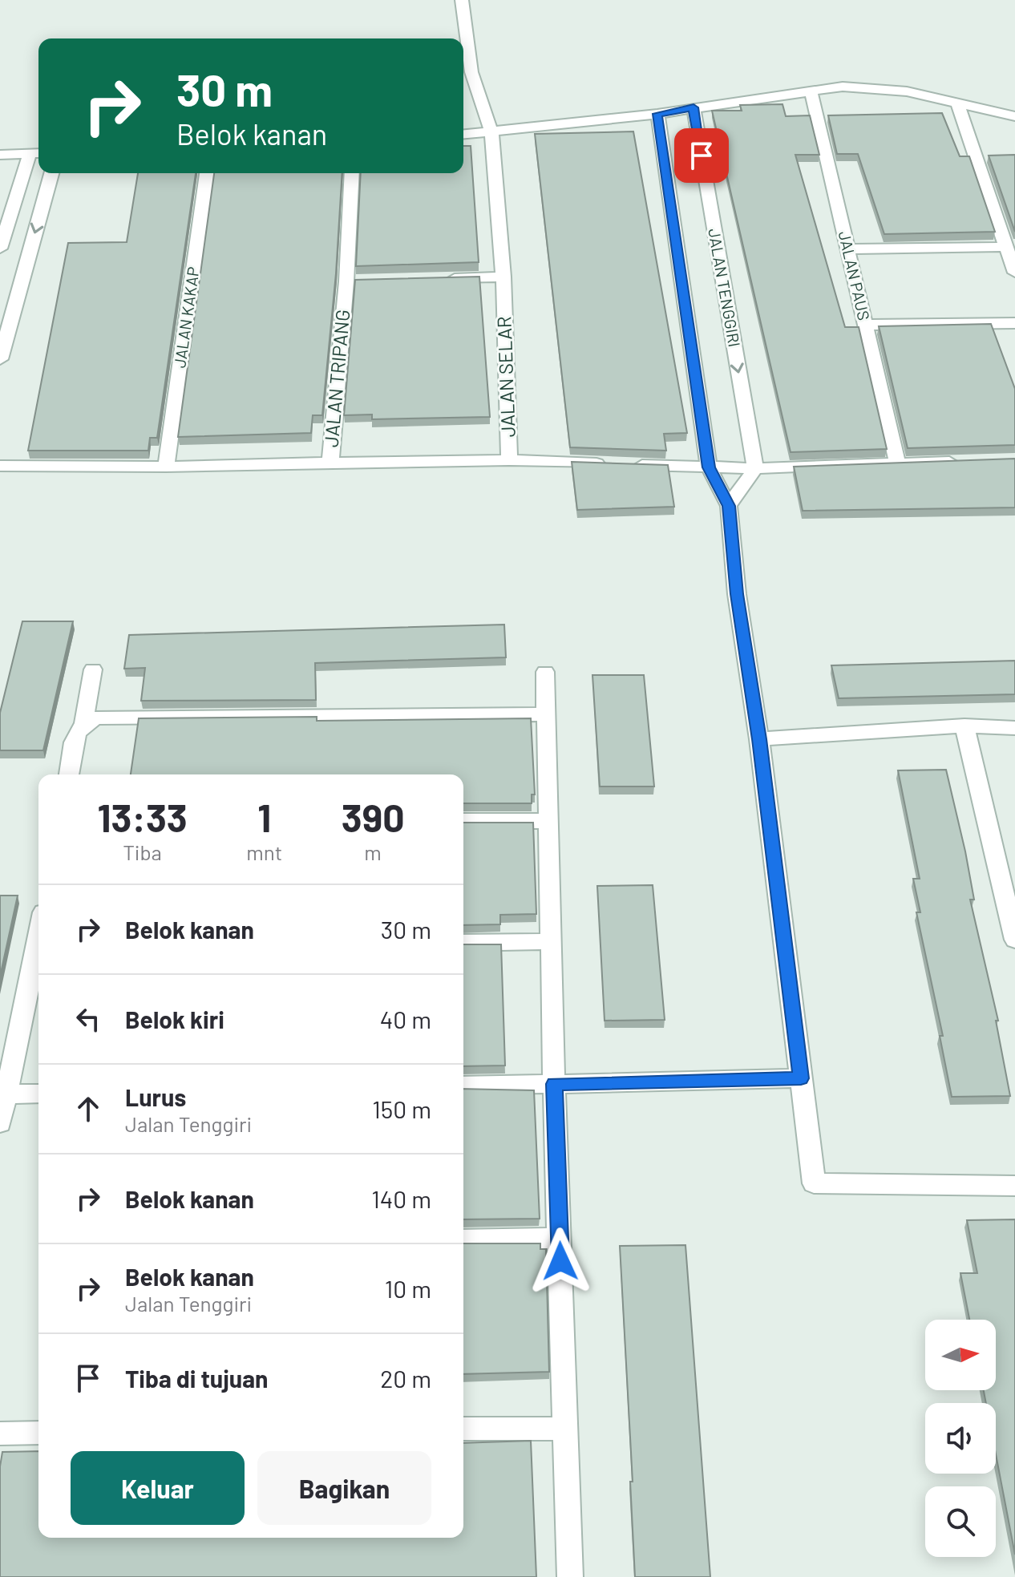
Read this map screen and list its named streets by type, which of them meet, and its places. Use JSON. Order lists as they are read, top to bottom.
{
  "streets": {
    "street": [
      "JALAN PAUS",
      "JALAN TENGGIRI",
      "JALAN KAKAP",
      "JALAN SELAR",
      "JALAN TRIPANG"
    ]
  },
  "crossings": [
    ["JALAN PAUS", "JALAN SELAR"],
    ["JALAN TENGGIRI", "JALAN SELAR"],
    ["JALAN KAKAP", "JALAN TRIPANG"]
  ],
  "north": "right",
  "page": {
    "turn": ["30 m", "Belok kanan"],
    "eta": [
      "13:33",
      "Tiba",
      "1",
      "mnt",
      "390",
      "m"
    ],
    "list": [
      {
        "name": "Belok kanan",
        "value": "30 m"
      },
      {
        "name": "Belok kiri",
        "value": "40 m"
      },
      {
        "name": "Lurus",
        "note": "Jalan Tenggiri",
        "value": "150 m"
      },
      {
        "name": "Belok kanan",
        "value": "140 m"
      },
      {
        "name": "Belok kanan",
        "note": "Jalan Tenggiri",
        "value": "10 m"
      },
      {
        "name": "Tiba di tujuan",
        "value": "20 m"
      }
    ],
    "buttons": ["Keluar", "Bagikan"]
  }
}
